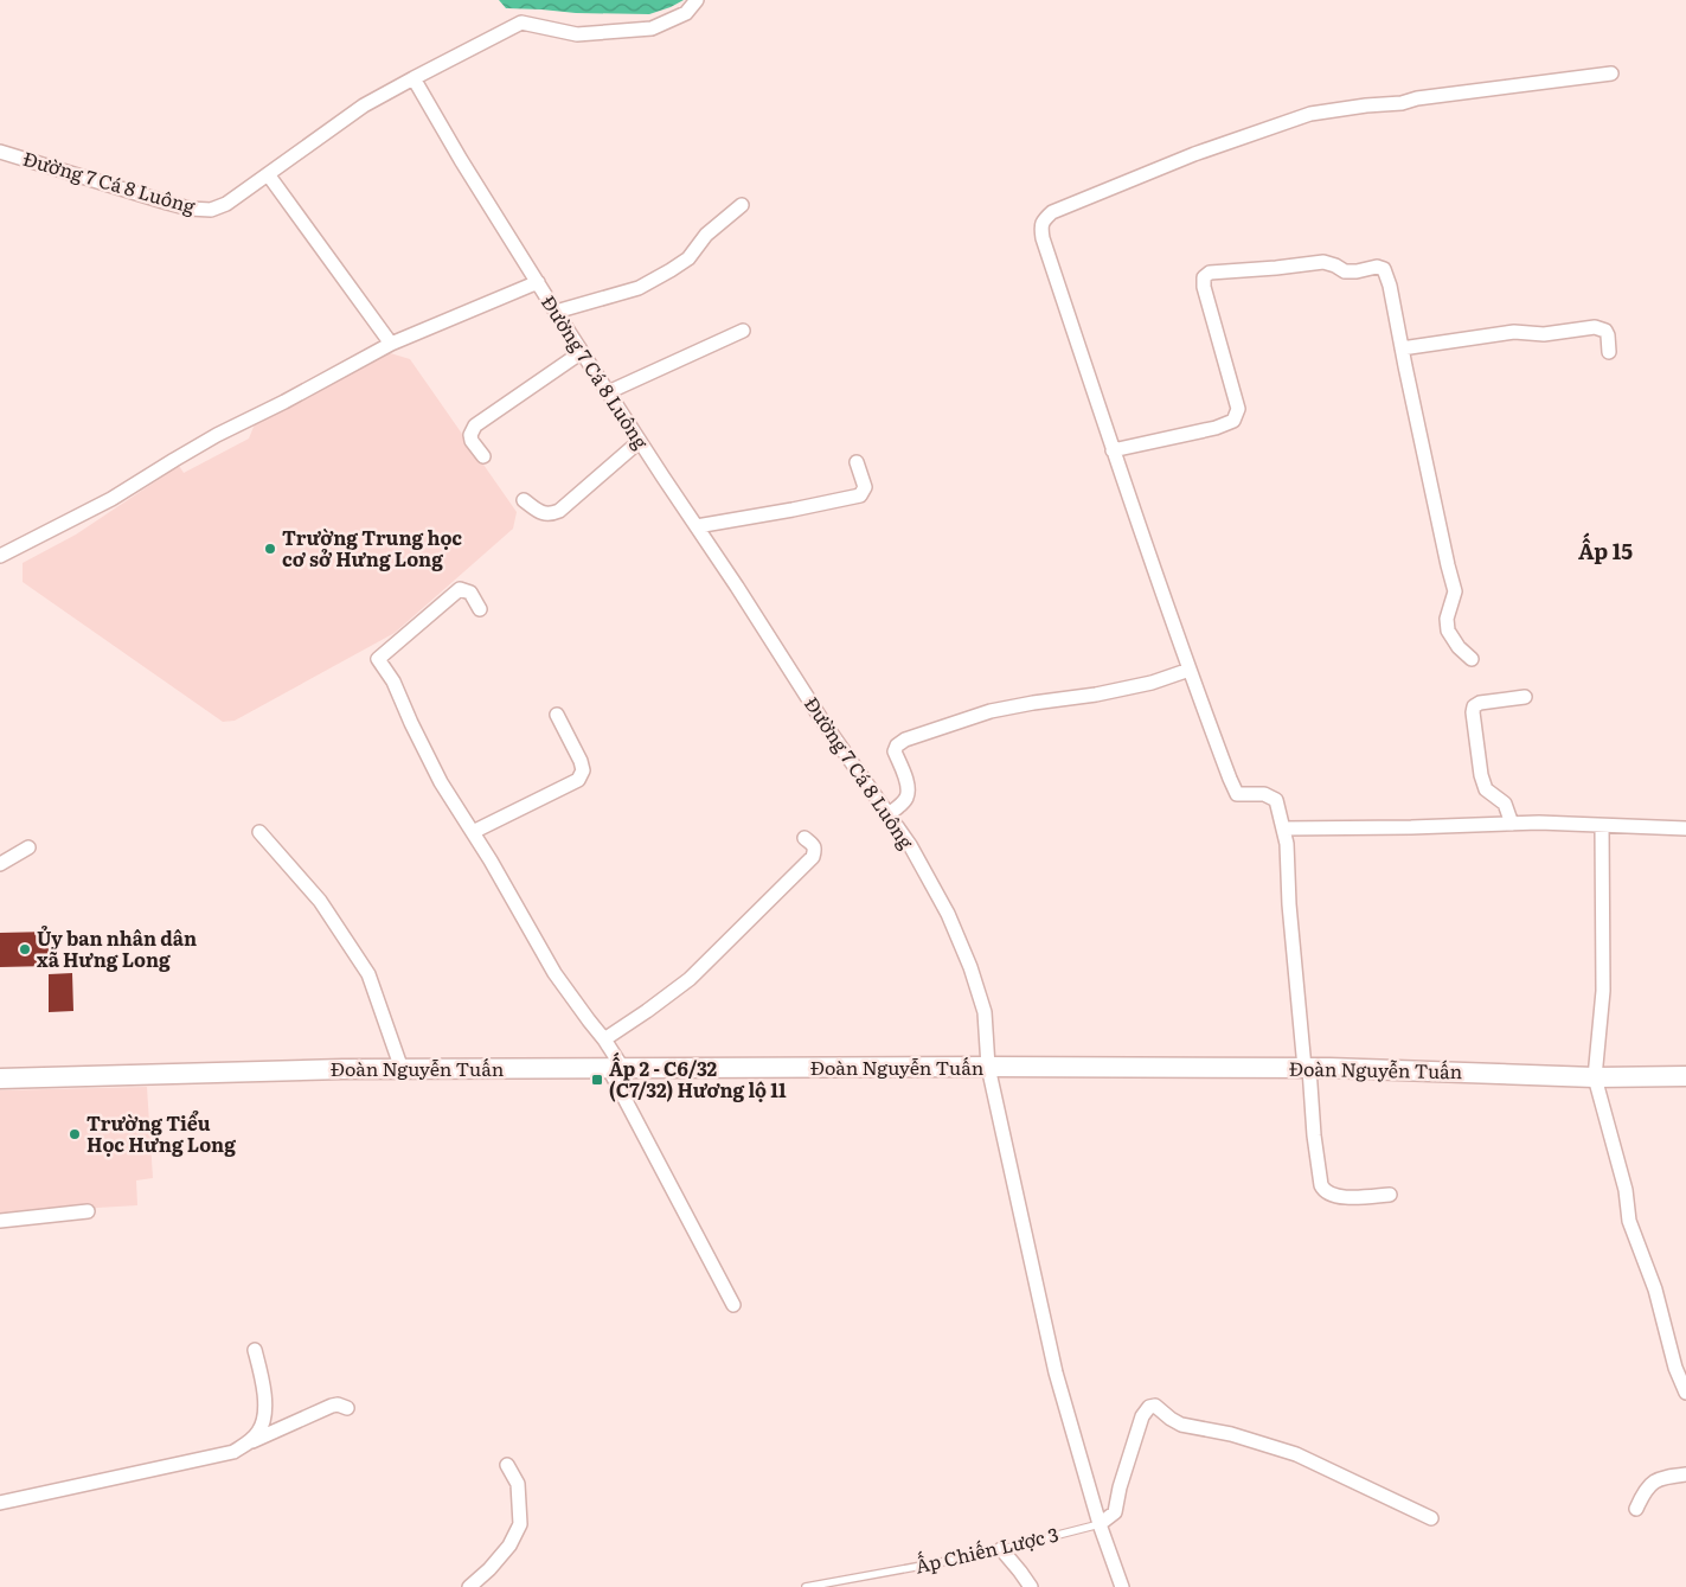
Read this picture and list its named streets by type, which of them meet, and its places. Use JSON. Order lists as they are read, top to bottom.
{
  "streets": {
    "main road": ["Đoàn Nguyễn Tuấn"],
    "street": ["Đường 7 Cá 8 Luông"],
    "lane": ["Ấp Chiến Lược 3"]
  },
  "crossings": [
    ["Đường 7 Cá 8 Luông", "Đoàn Nguyễn Tuấn"],
    ["Đường 7 Cá 8 Luông", "Ấp Chiến Lược 3"]
  ],
  "districts": ["Ấp 15"],
  "places": {
    "other": ["Trường Trung học cơ sở Hưng Long", "Ủy ban nhân dân xã Hưng Long", "Trường Tiểu Học Hưng Long"],
    "transit": ["Ấp 2 - C6/32 (C7/32) Hương lộ 11"]
  }
}
